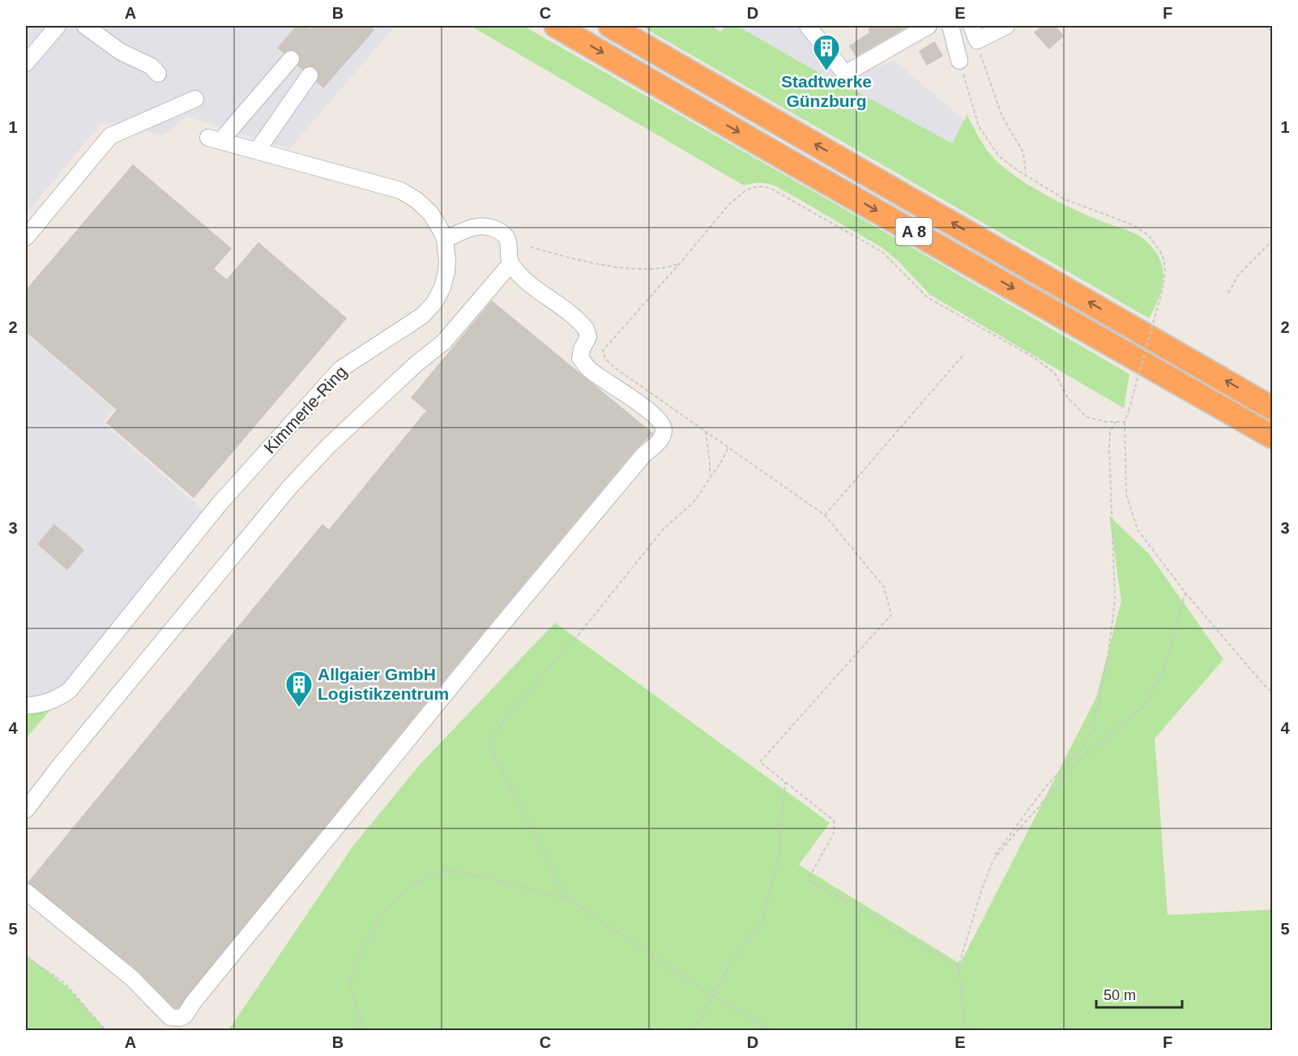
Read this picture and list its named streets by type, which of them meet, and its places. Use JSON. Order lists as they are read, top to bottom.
{
  "streets": {
    "highway": ["A 8"],
    "street": ["Kimmerle-Ring"]
  },
  "places": {
    "building": ["Stadtwerke Günzburg", "Allgaier GmbH Logistikzentrum"]
  },
  "scale_bar": "50 m",
  "grid": {
    "columns": [
      "A",
      "B",
      "C",
      "D",
      "E",
      "F"
    ],
    "rows": [
      "1",
      "2",
      "3",
      "4",
      "5"
    ]
  }
}
